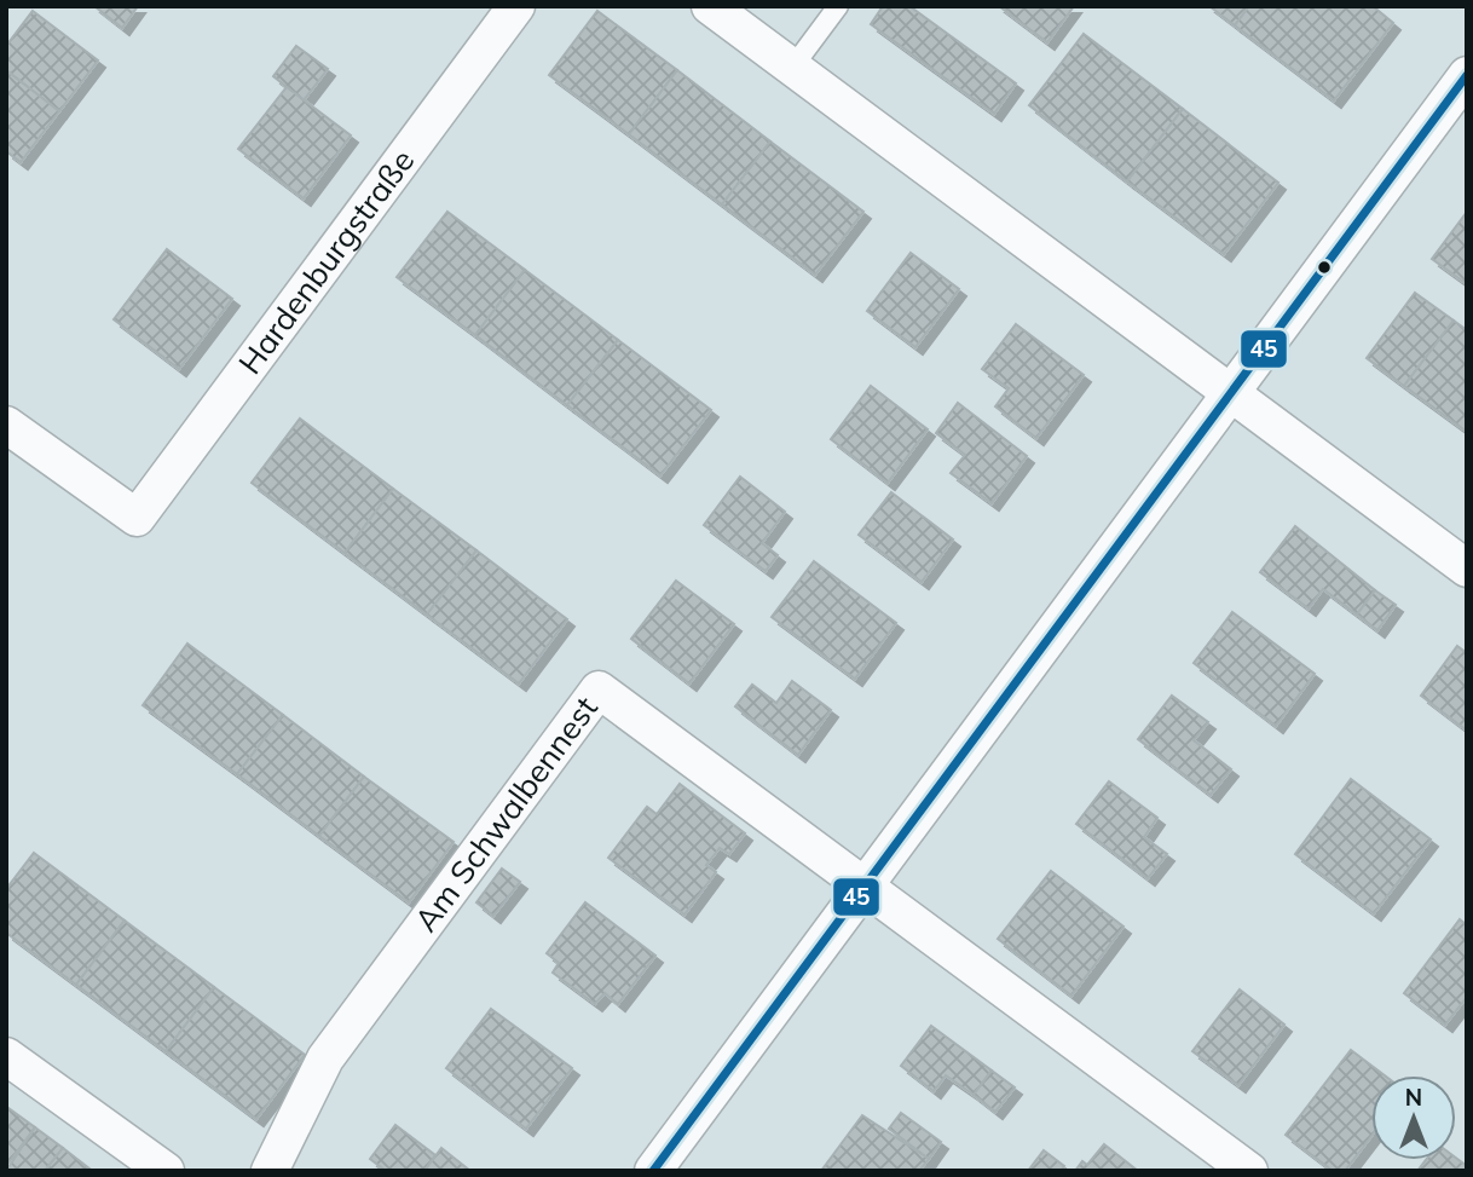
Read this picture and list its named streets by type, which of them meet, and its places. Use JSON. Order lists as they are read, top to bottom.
{
  "streets": {
    "street": ["Hardenburgstraße", "Am Schwalbennest"]
  },
  "lines": ["transit line 45"],
  "north": "top"
}
